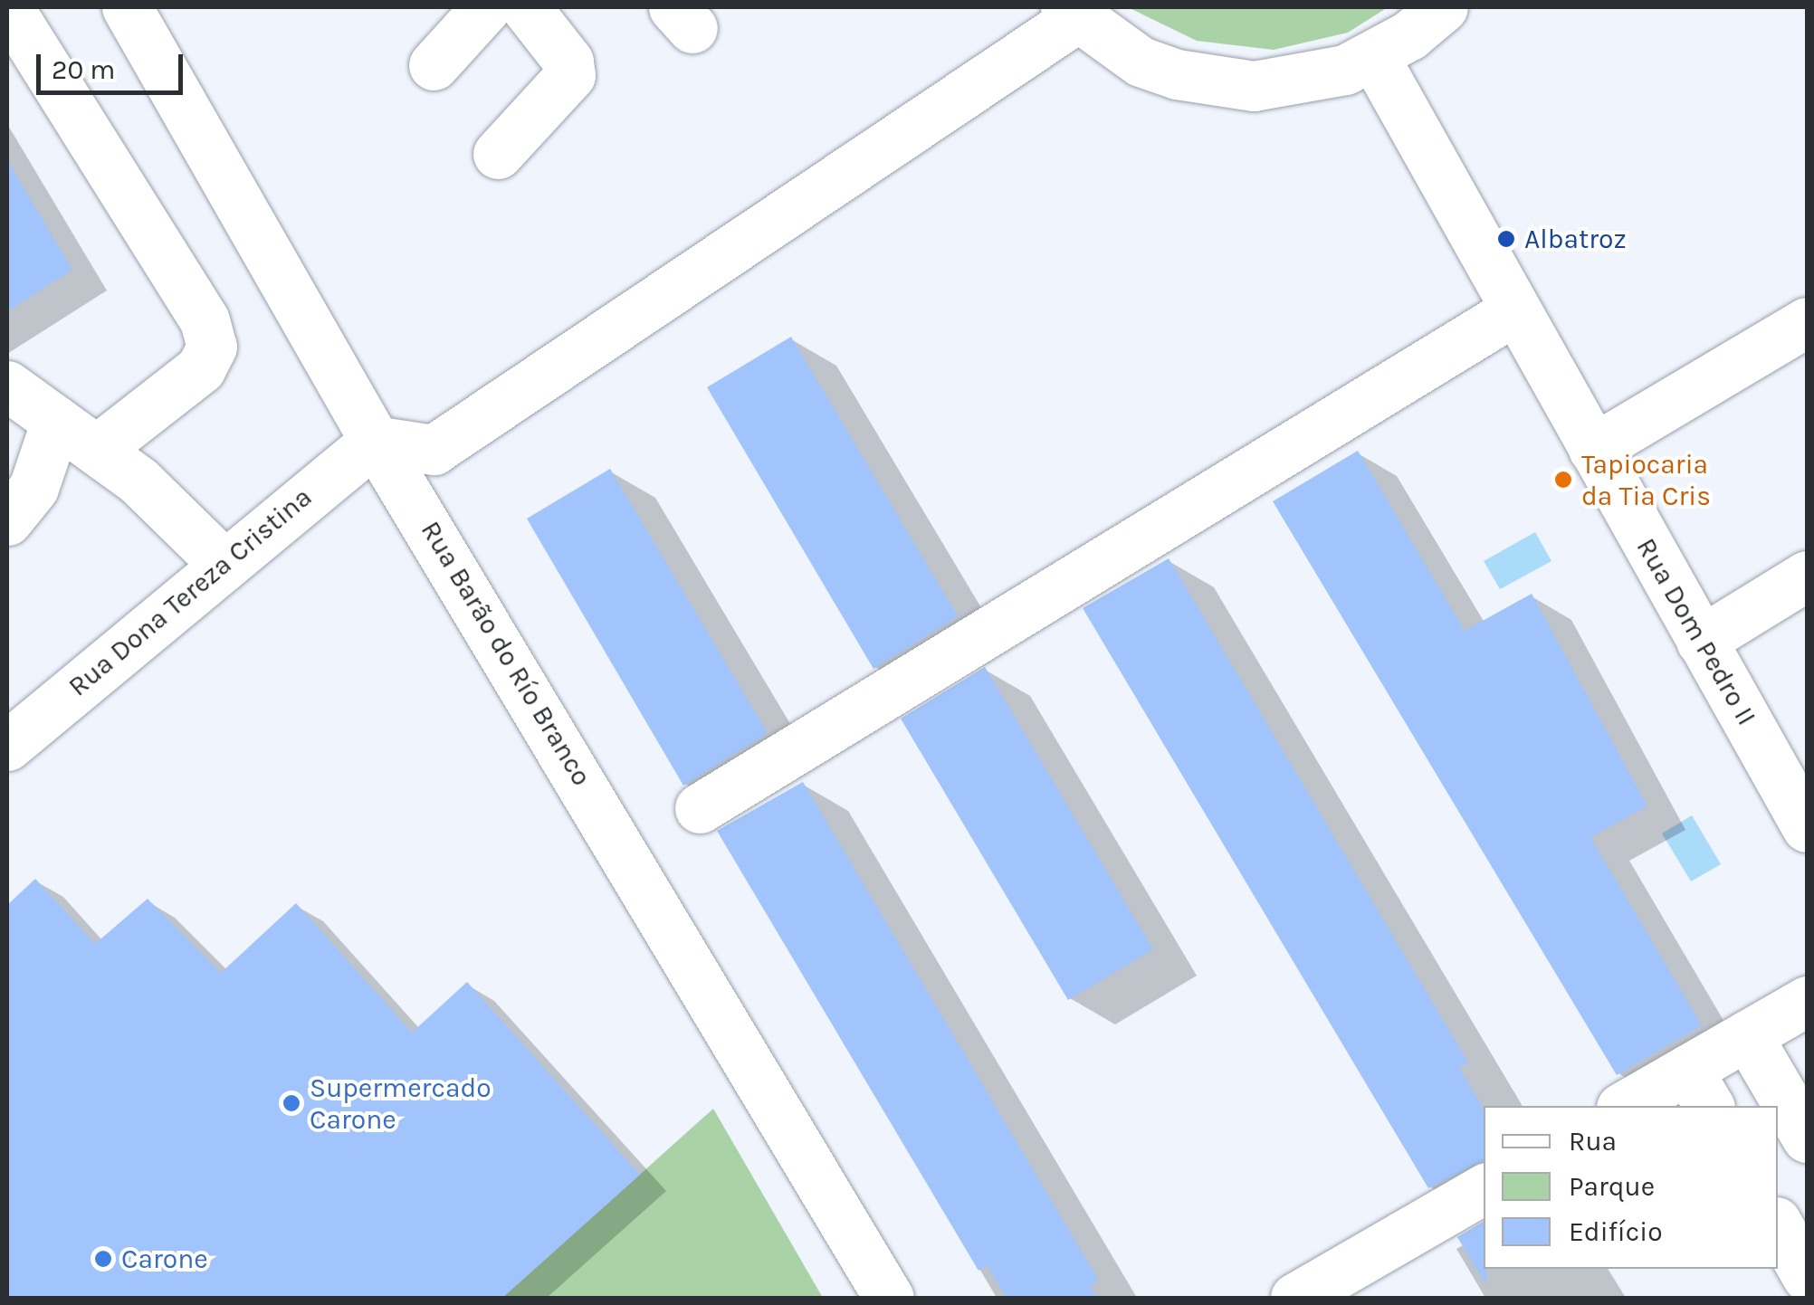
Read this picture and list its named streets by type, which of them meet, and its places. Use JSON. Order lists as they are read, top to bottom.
{
  "streets": {
    "street": ["Rua Dona Tereza Cristina", "Rua Dom Pedro II", "Rua Barão do Río Branco"]
  },
  "crossings": [
    ["Rua Dona Tereza Cristina", "Rua Barão do Río Branco"]
  ],
  "places": [
    "Albatroz",
    "Tapiocaria da Tia Cris",
    "Supermercado Carone",
    "Carone"
  ],
  "legend": ["Rua", "Parque", "Edifício"],
  "scale_bar": "20 m"
}
